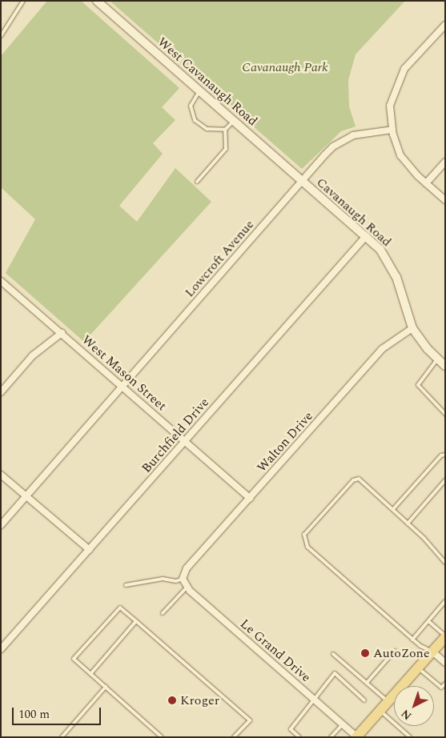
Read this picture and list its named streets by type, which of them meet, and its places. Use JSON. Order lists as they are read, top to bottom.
{
  "streets": {
    "street": [
      "West Cavanaugh Road",
      "Cavanaugh Road",
      "Lowcroft Avenue",
      "West Mason Street",
      "Burchfield Drive",
      "Walton Drive",
      "Le Grand Drive"
    ]
  },
  "crossings": [
    ["West Cavanaugh Road", "Cavanaugh Road"],
    ["West Cavanaugh Road", "Lowcroft Avenue"],
    ["Cavanaugh Road", "Lowcroft Avenue"],
    ["Cavanaugh Road", "Burchfield Drive"],
    ["Cavanaugh Road", "Walton Drive"],
    ["Lowcroft Avenue", "West Mason Street"],
    ["West Mason Street", "Burchfield Drive"],
    ["West Mason Street", "Walton Drive"],
    ["Walton Drive", "Le Grand Drive"]
  ],
  "parks": ["Cavanaugh Park"],
  "places": ["AutoZone", "Kroger"],
  "scale_bar": "100 m",
  "north": "bottom left"
}
